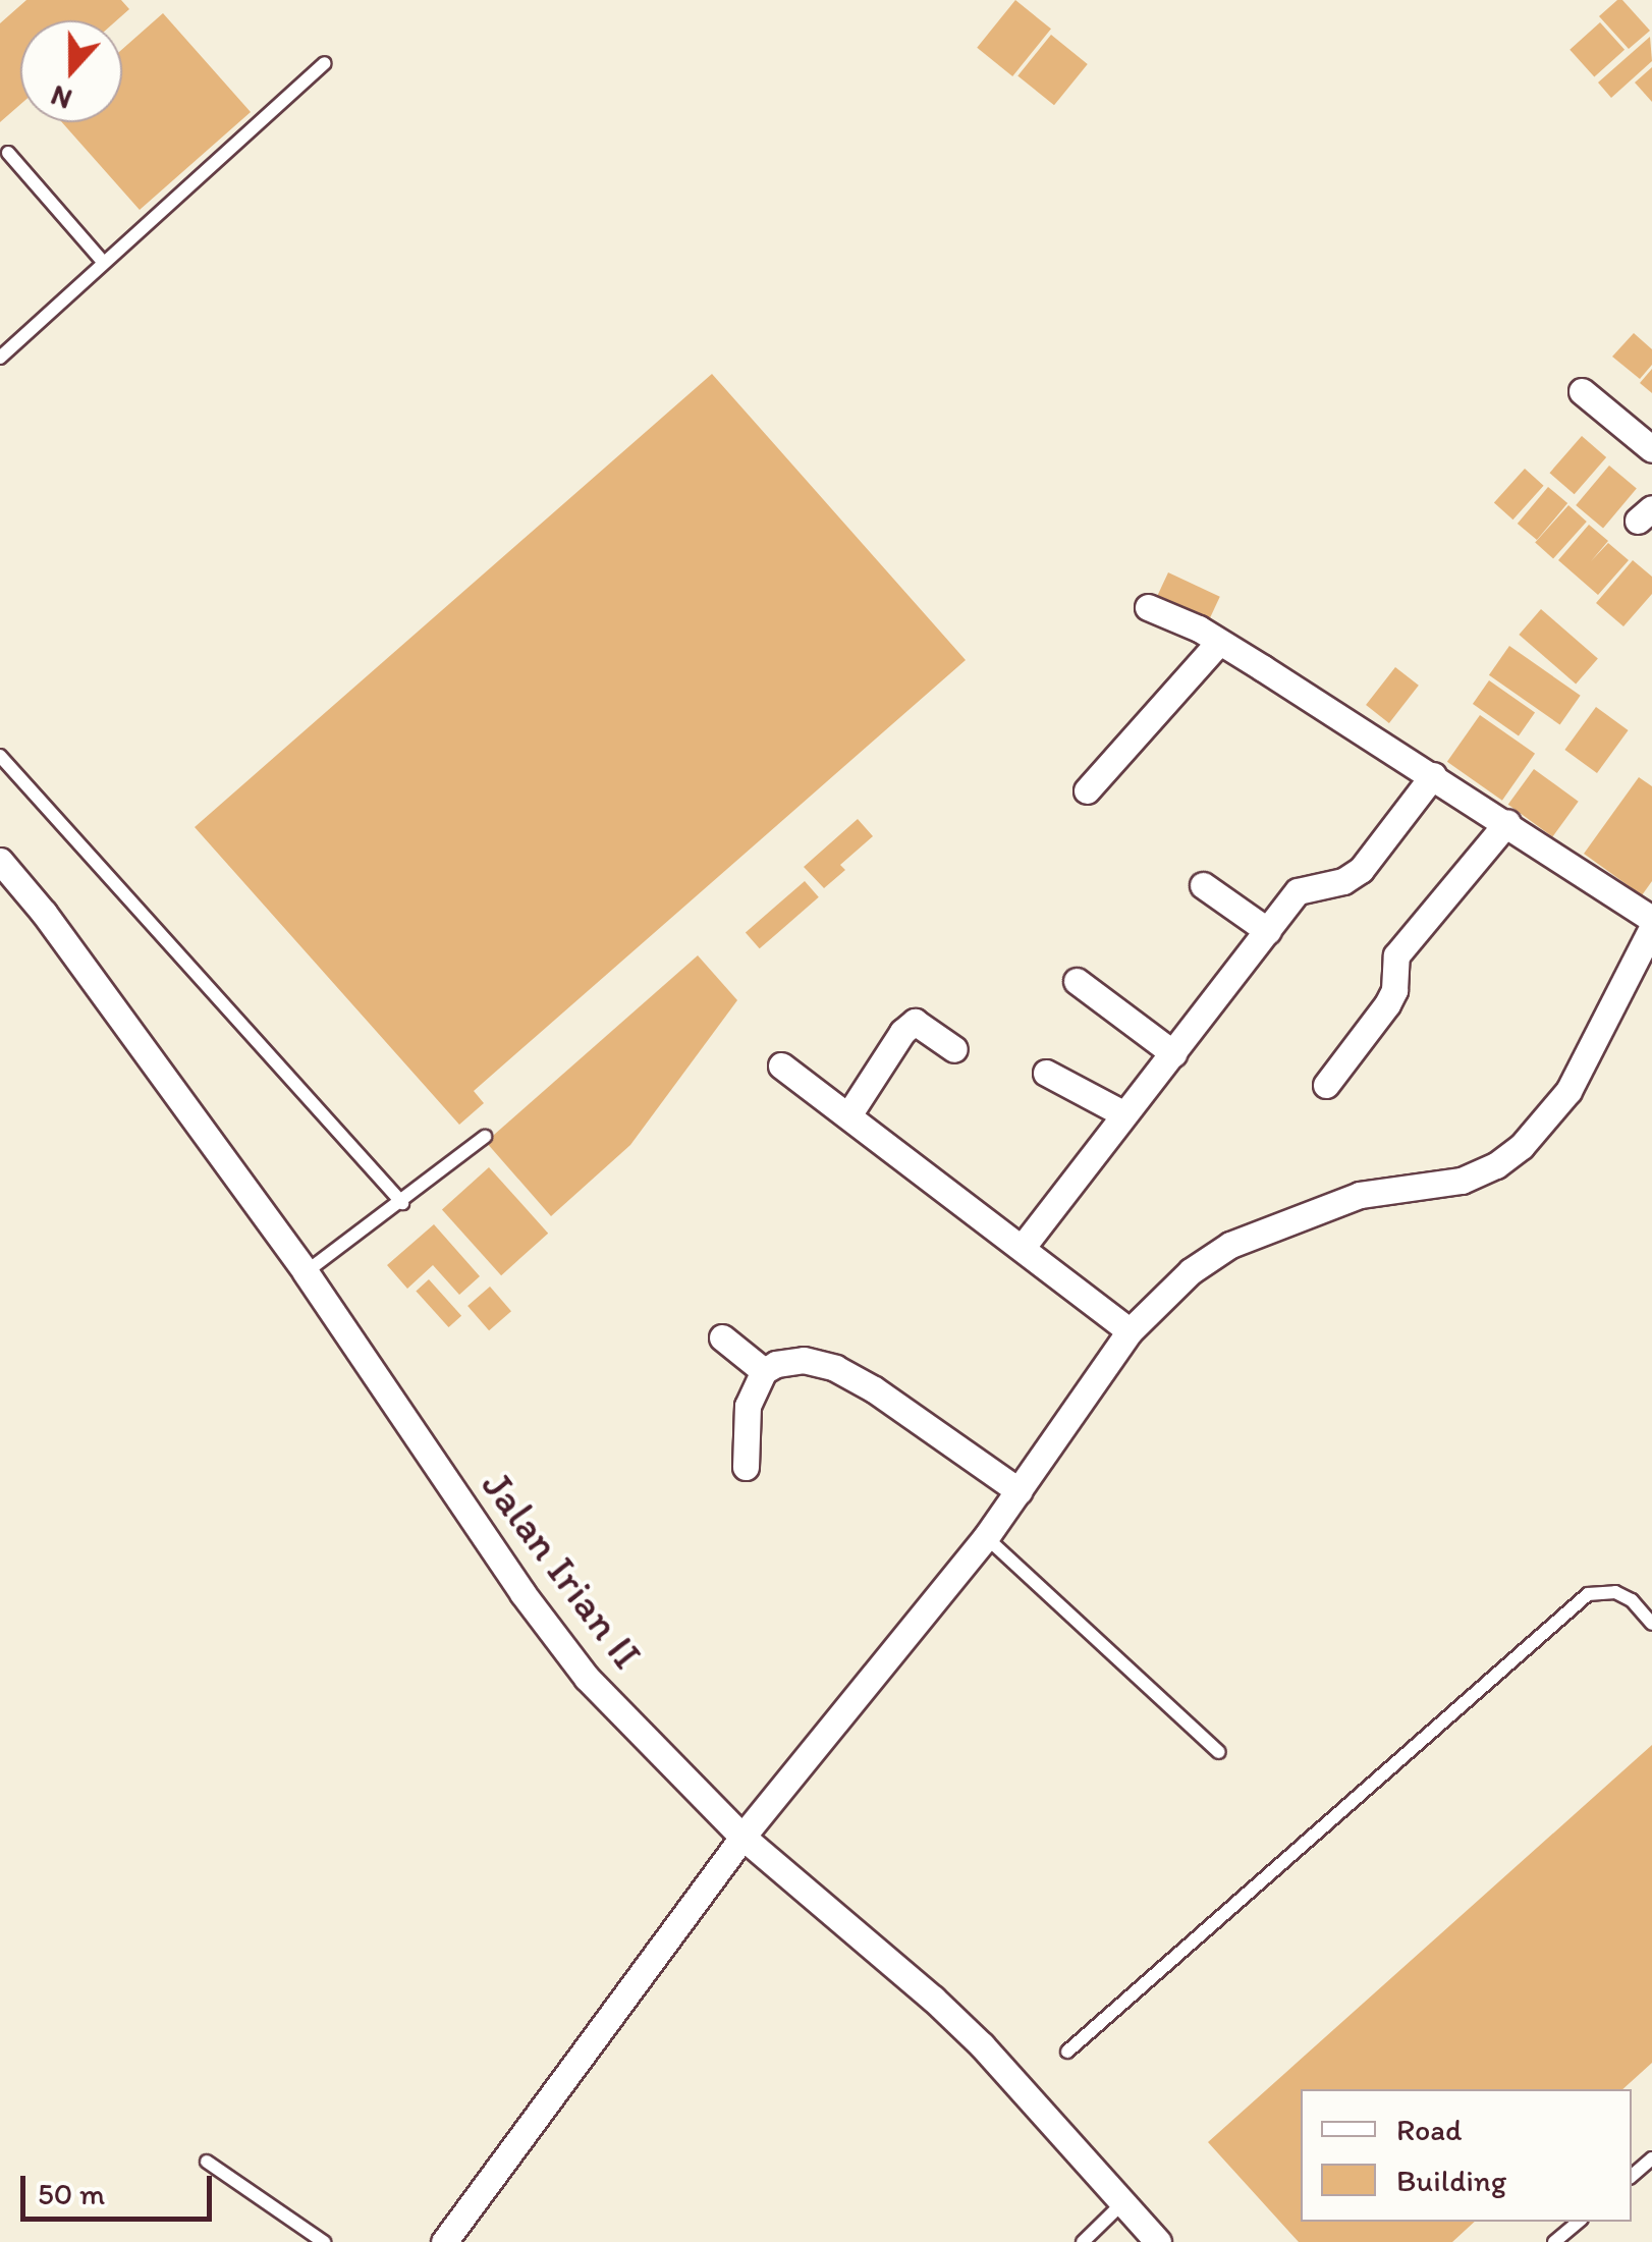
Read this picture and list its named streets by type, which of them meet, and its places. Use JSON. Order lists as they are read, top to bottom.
{
  "streets": {
    "street": ["Jalan Irian II"]
  },
  "legend": ["Road", "Building"],
  "scale_bar": "50 m",
  "north": "bottom"
}
